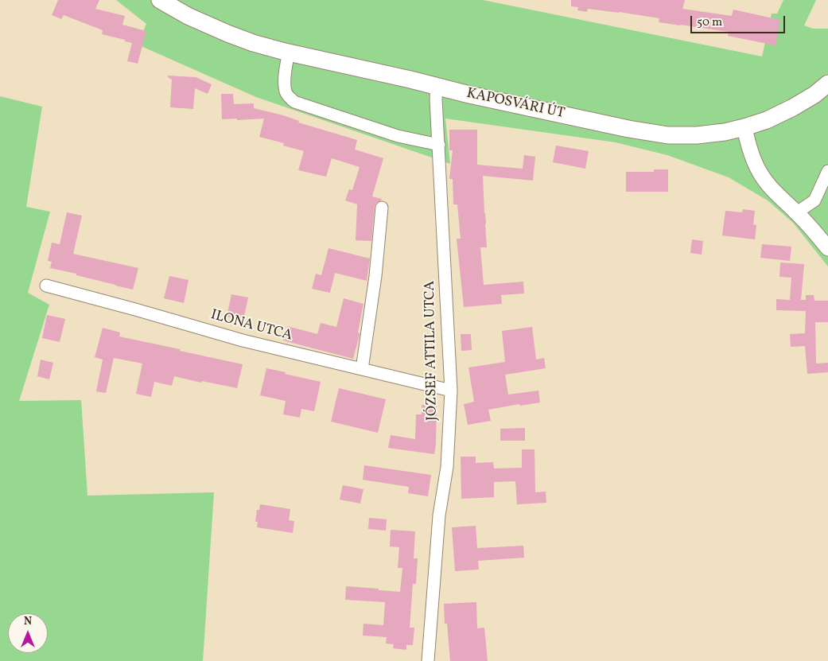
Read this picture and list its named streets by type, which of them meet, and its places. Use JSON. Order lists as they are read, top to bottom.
{
  "streets": {
    "main road": ["KAPOSVÁRI ÚT"],
    "street": ["ILONA UTCA", "JÓZSEF ATTILA UTCA"]
  },
  "crossings": [
    ["KAPOSVÁRI ÚT", "JÓZSEF ATTILA UTCA"],
    ["ILONA UTCA", "JÓZSEF ATTILA UTCA"]
  ],
  "scale_bar": "50 m",
  "north": "top"
}
